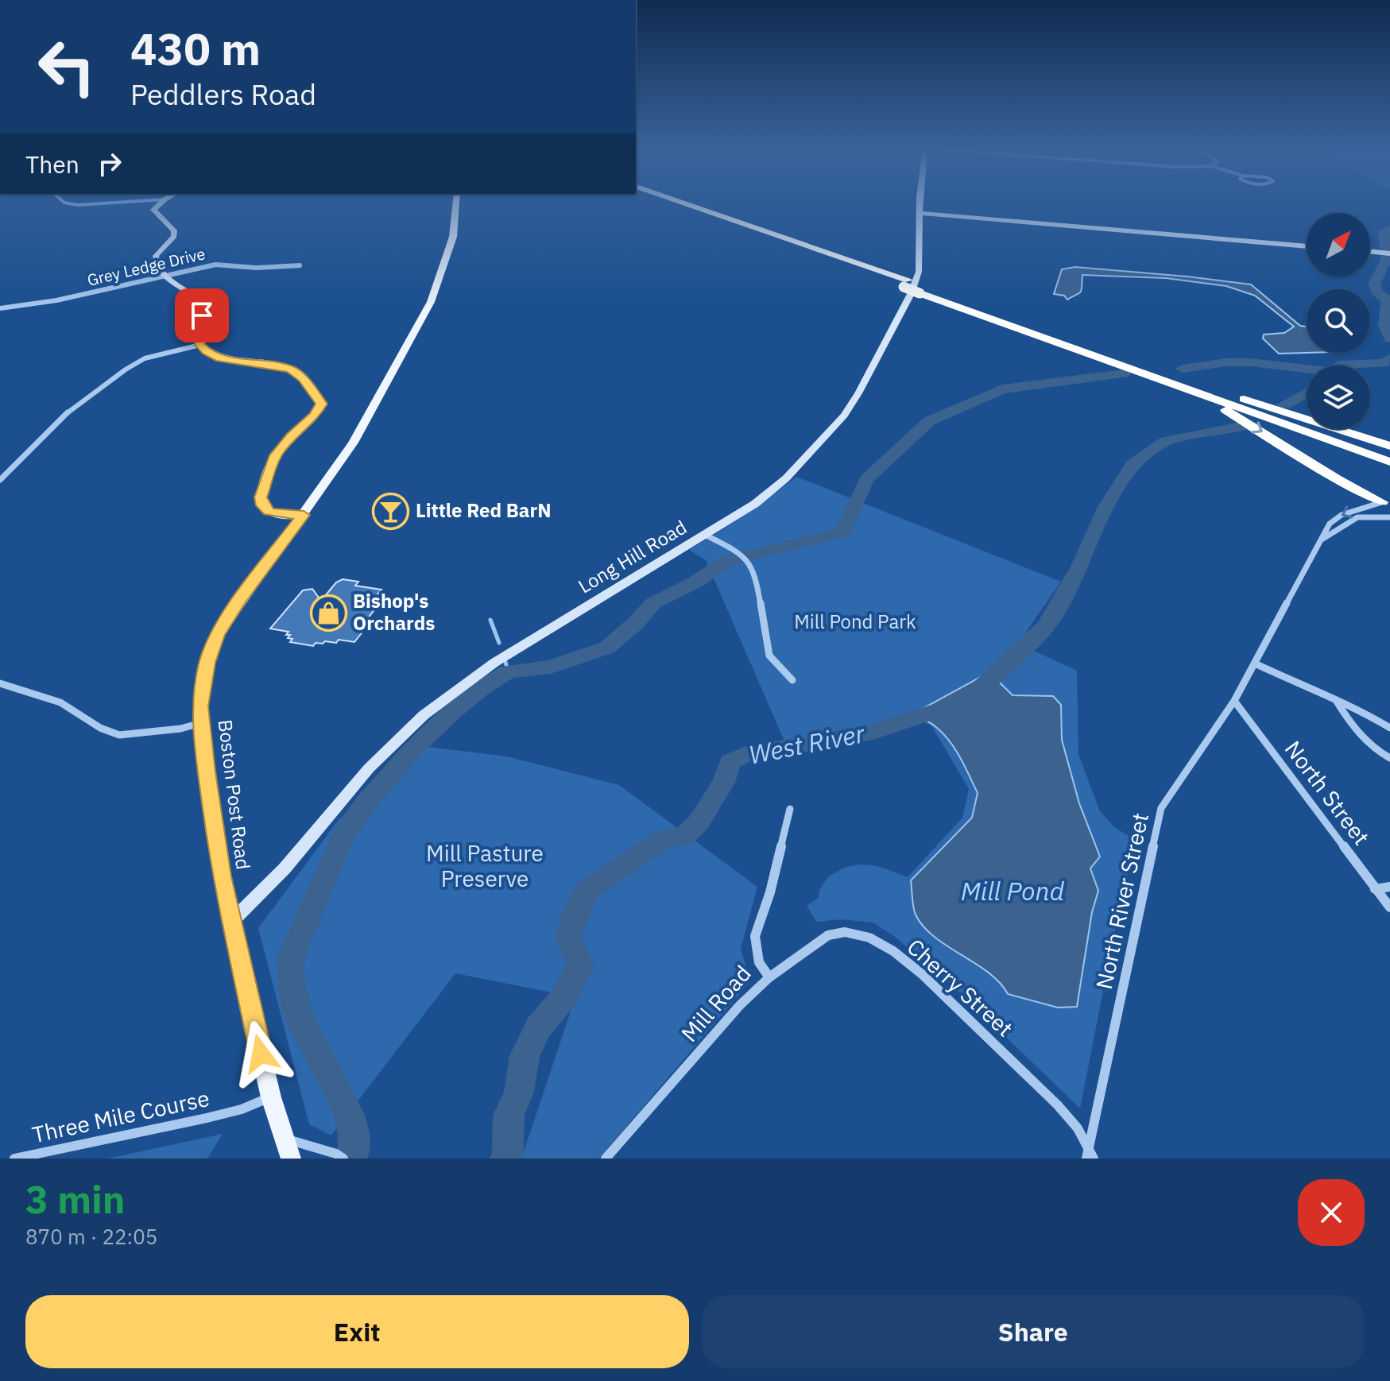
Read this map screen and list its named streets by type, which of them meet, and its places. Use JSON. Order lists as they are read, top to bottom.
{
  "streets": {
    "main road": ["Boston Post Road"],
    "street": [
      "Grey Ledge Drive",
      "Long Hill Road",
      "North Street",
      "North River Street",
      "Cherry Street",
      "Mill Road",
      "Three Mile Course"
    ]
  },
  "crossings": [
    ["Long Hill Road", "Boston Post Road"],
    ["North Street", "North River Street"],
    ["Boston Post Road", "Three Mile Course"],
    ["North River Street", "Cherry Street"],
    ["Cherry Street", "Mill Road"]
  ],
  "water": ["West River", "Mill Pond"],
  "parks": ["Mill Pond Park", "Mill Pasture Preserve"],
  "places": {
    "bar": ["Little Red BarN"],
    "shop": ["Bishop's Orchards"]
  },
  "north": "top right",
  "page": {
    "turn": ["430 m", "Peddlers Road"],
    "then": "Then",
    "heading": ["3 min", "870 m · 22:05"],
    "buttons": ["Exit", "Share"]
  }
}
